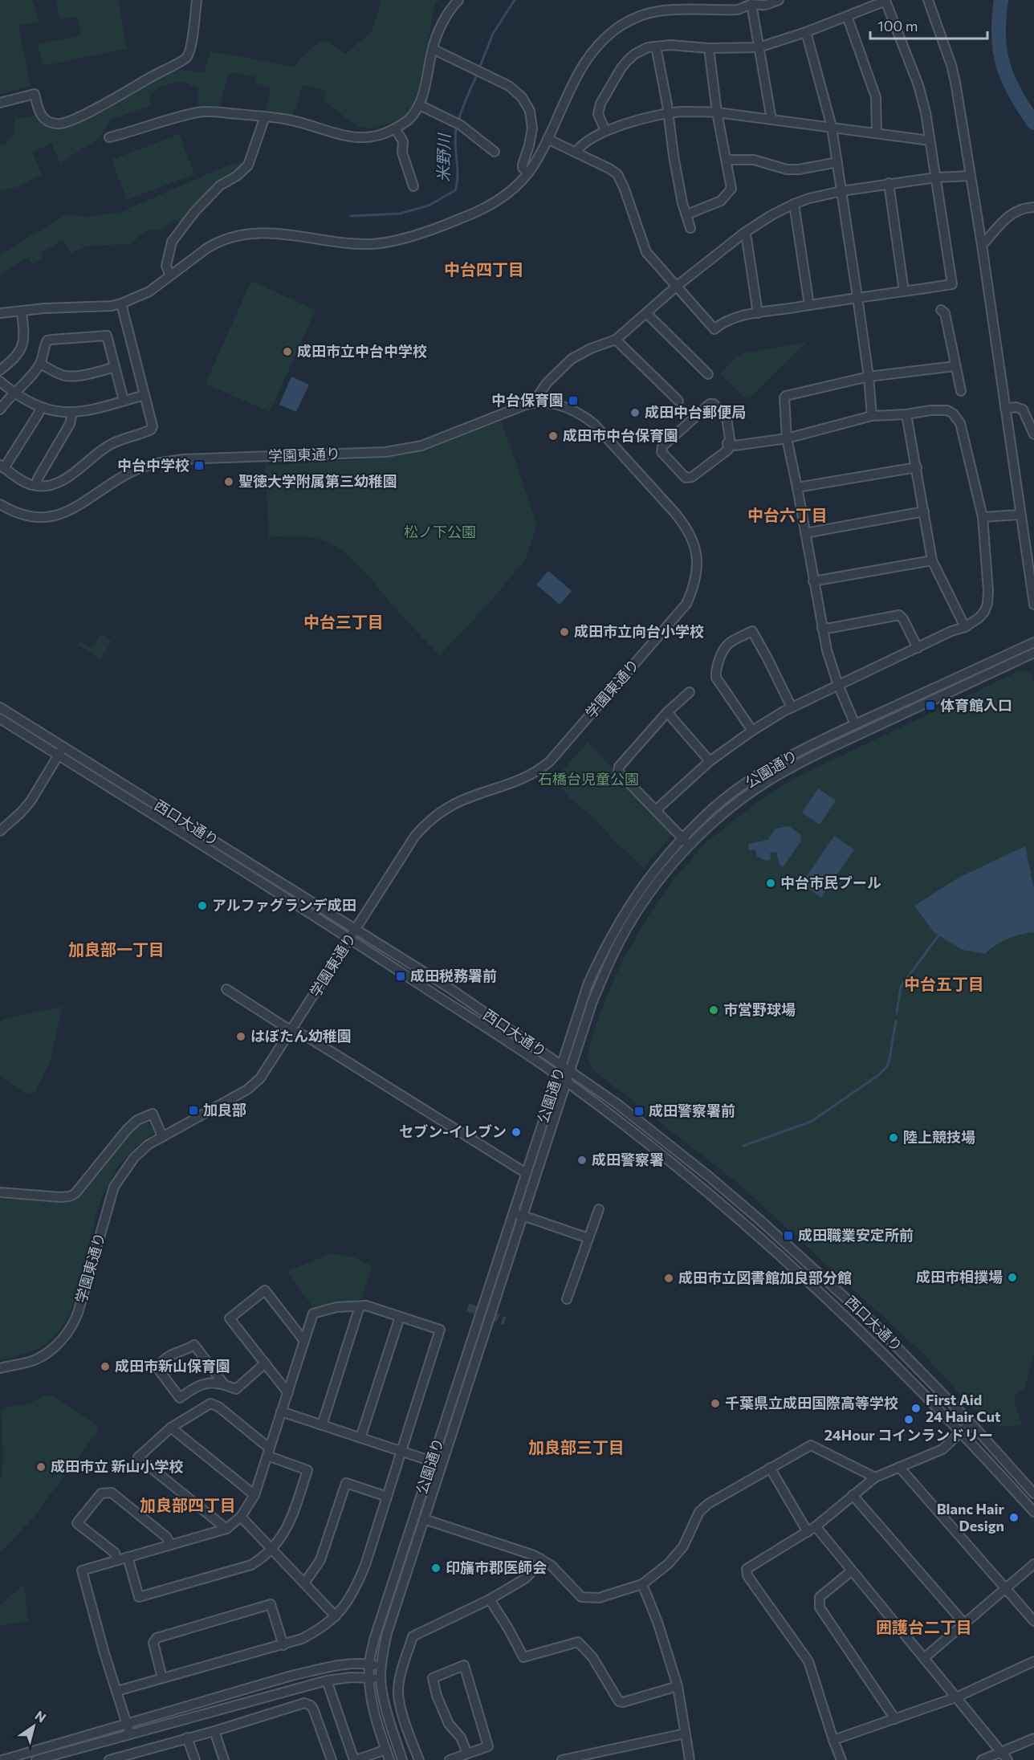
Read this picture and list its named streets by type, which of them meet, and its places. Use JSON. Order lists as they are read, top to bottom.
{
  "streets": {
    "street": ["学園東通り", "公園通り", "西口大通り"]
  },
  "crossings": [
    ["学園東通り", "西口大通り"],
    ["公園通り", "西口大通り"]
  ],
  "districts": [
    "中台四丁目",
    "中台六丁目",
    "中台三丁目",
    "加良部一丁目",
    "中台五丁目",
    "加良部三丁目",
    "加良部四丁目",
    "囲護台二丁目"
  ],
  "water": ["米野川"],
  "parks": ["松ノ下公園", "石橋台児童公園"],
  "places": {
    "other": [
      "成田市立中台中学校",
      "成田中台郵便局",
      "成田市中台保育園",
      "聖徳大学附属第三幼稚園",
      "成田市立向台小学校",
      "中台市民プール",
      "アルファグランデ成田",
      "市営野球場",
      "はぼたん幼稚園",
      "セブン-イレブン",
      "陸上競技場",
      "成田警察署",
      "成田市相撲場",
      "成田市立図書館加良部分館",
      "成田市新山保育園",
      "千葉県立成田国際高等学校",
      "First Aid 24 Hair Cut",
      "24Hour コインランドリー",
      "成田市立 新山小学校",
      "Blanc Hair Design",
      "印旛市郡医師会"
    ],
    "transit": [
      "中台保育園",
      "中台中学校",
      "体育館入口",
      "成田税務署前",
      "加良部",
      "成田警察署前",
      "成田職業安定所前"
    ]
  },
  "scale_bar": "100 m",
  "north": "top right"
}
